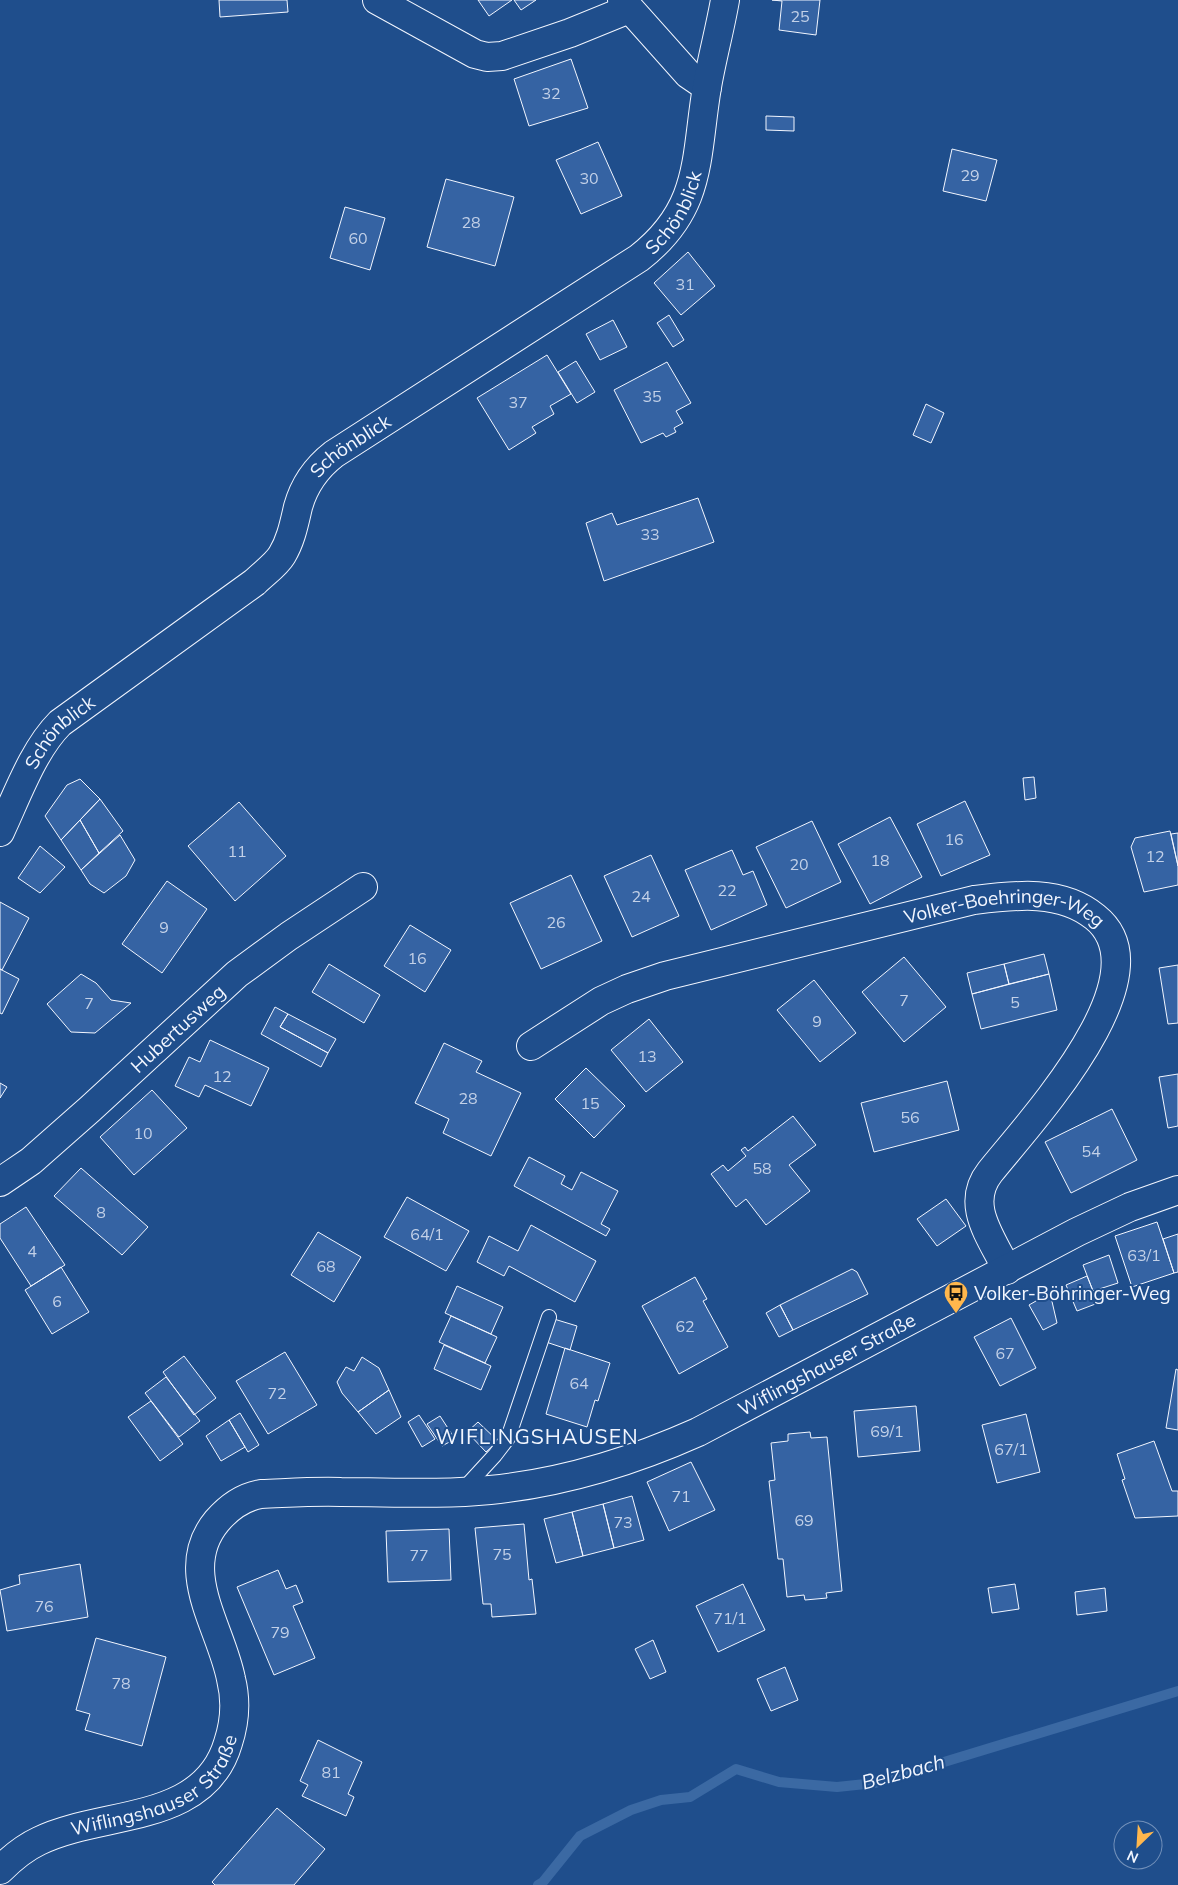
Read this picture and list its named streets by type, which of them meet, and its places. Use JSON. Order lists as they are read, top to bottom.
{
  "streets": {
    "street": [
      "Schönblick",
      "Volker-Boehringer-Weg",
      "Hubertusweg",
      "Wiflingshauser Straße"
    ]
  },
  "crossings": [
    ["Volker-Boehringer-Weg", "Wiflingshauser Straße"]
  ],
  "districts": ["WIFLINGSHAUSEN"],
  "water": ["Belzbach"],
  "places": {
    "bus stop": ["Volker-Böhringer-Weg"]
  },
  "house_numbers": [
    "25",
    "32",
    "29",
    "30",
    "28",
    "60",
    "31",
    "35",
    "37",
    "33",
    "16",
    "11",
    "12",
    "18",
    "20",
    "22",
    "24",
    "26",
    "9",
    "16",
    "7",
    "5",
    "7",
    "9",
    "13",
    "12",
    "28",
    "15",
    "56",
    "10",
    "54",
    "58",
    "8",
    "64/1",
    "4",
    "63/1",
    "68",
    "6",
    "62",
    "67",
    "64",
    "72",
    "69/1",
    "67/1",
    "71",
    "69",
    "73",
    "75",
    "77",
    "76",
    "71/1",
    "79",
    "78",
    "81"
  ],
  "north": "bottom left"
}
